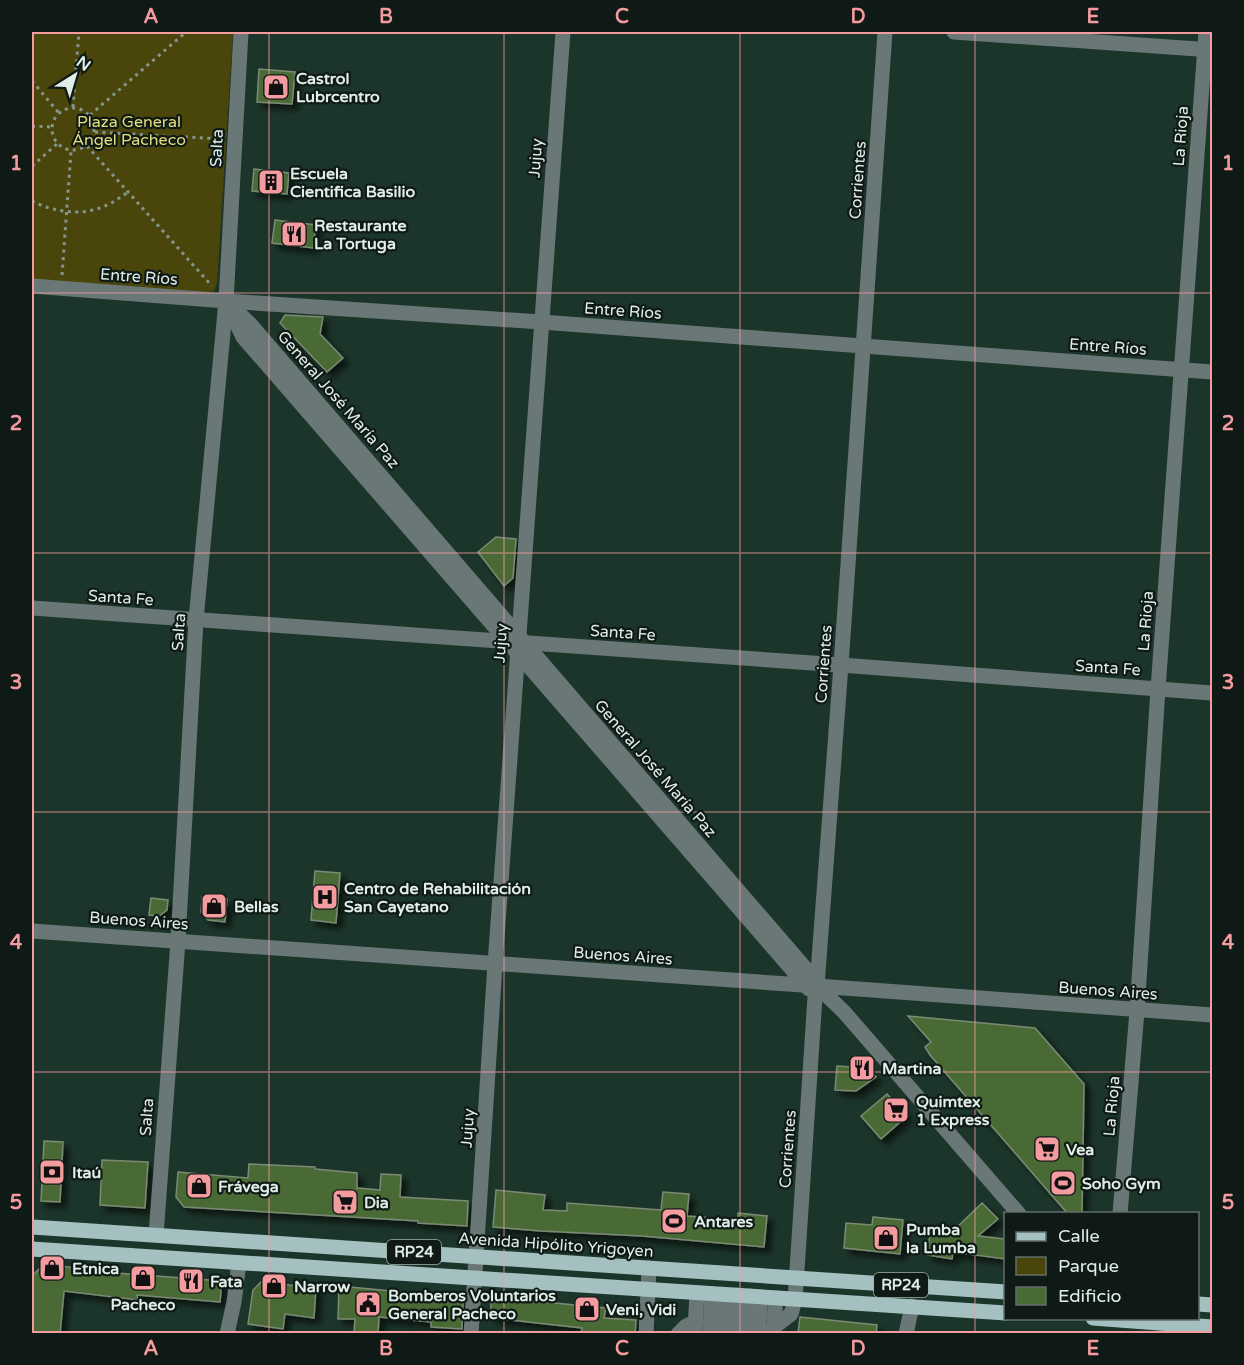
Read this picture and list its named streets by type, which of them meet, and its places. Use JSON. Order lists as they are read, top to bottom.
{
  "streets": {
    "main road": ["Avenida Hipólito Yrigoyen", "RP24"],
    "street": [
      "La Rioja",
      "Salta",
      "Jujuy",
      "Corrientes",
      "Entre Ríos",
      "General José María Paz",
      "Santa Fe",
      "Buenos Aires"
    ]
  },
  "crossings": [
    ["La Rioja", "Entre Ríos"],
    ["La Rioja", "Santa Fe"],
    ["La Rioja", "Buenos Aires"],
    ["Salta", "Entre Ríos"],
    ["Salta", "General José María Paz"],
    ["Salta", "Santa Fe"],
    ["Salta", "Buenos Aires"],
    ["Salta", "Avenida Hipólito Yrigoyen"],
    ["Jujuy", "Entre Ríos"],
    ["Jujuy", "General José María Paz"],
    ["Jujuy", "Santa Fe"],
    ["Jujuy", "Buenos Aires"],
    ["Jujuy", "Avenida Hipólito Yrigoyen"],
    ["Jujuy", "RP24"],
    ["Corrientes", "Entre Ríos"],
    ["Corrientes", "General José María Paz"],
    ["Corrientes", "Santa Fe"],
    ["Corrientes", "Buenos Aires"],
    ["Corrientes", "Avenida Hipólito Yrigoyen"],
    ["Corrientes", "RP24"],
    ["Entre Ríos", "General José María Paz"],
    ["General José María Paz", "Santa Fe"],
    ["General José María Paz", "Buenos Aires"]
  ],
  "parks": ["Plaza General Ángel Pacheco"],
  "places": {
    "shop": [
      "Castrol Lubrcentro",
      "Bellas",
      "Frávega",
      "Pumba la Lumba",
      "Etnica",
      "Pacheco",
      "Narrow",
      "Veni, Vidi"
    ],
    "building": ["Escuela Cientifica Basilio"],
    "restaurant": ["Restaurante La Tortuga", "Martina", "Fata"],
    "hospital": ["Centro de Rehabilitación San Cayetano"],
    "supermarket": ["Quimtex 1 Express", "Vea", "Dia"],
    "bank": ["Itaú"],
    "sports": ["Soho Gym", "Antares"],
    "public building": ["Bomberos Voluntarios General Pacheco"]
  },
  "legend": ["Calle", "Parque", "Edificio"],
  "north": "top right",
  "grid": {
    "columns": [
      "A",
      "B",
      "C",
      "D",
      "E"
    ],
    "rows": [
      "1",
      "2",
      "3",
      "4",
      "5"
    ]
  }
}
